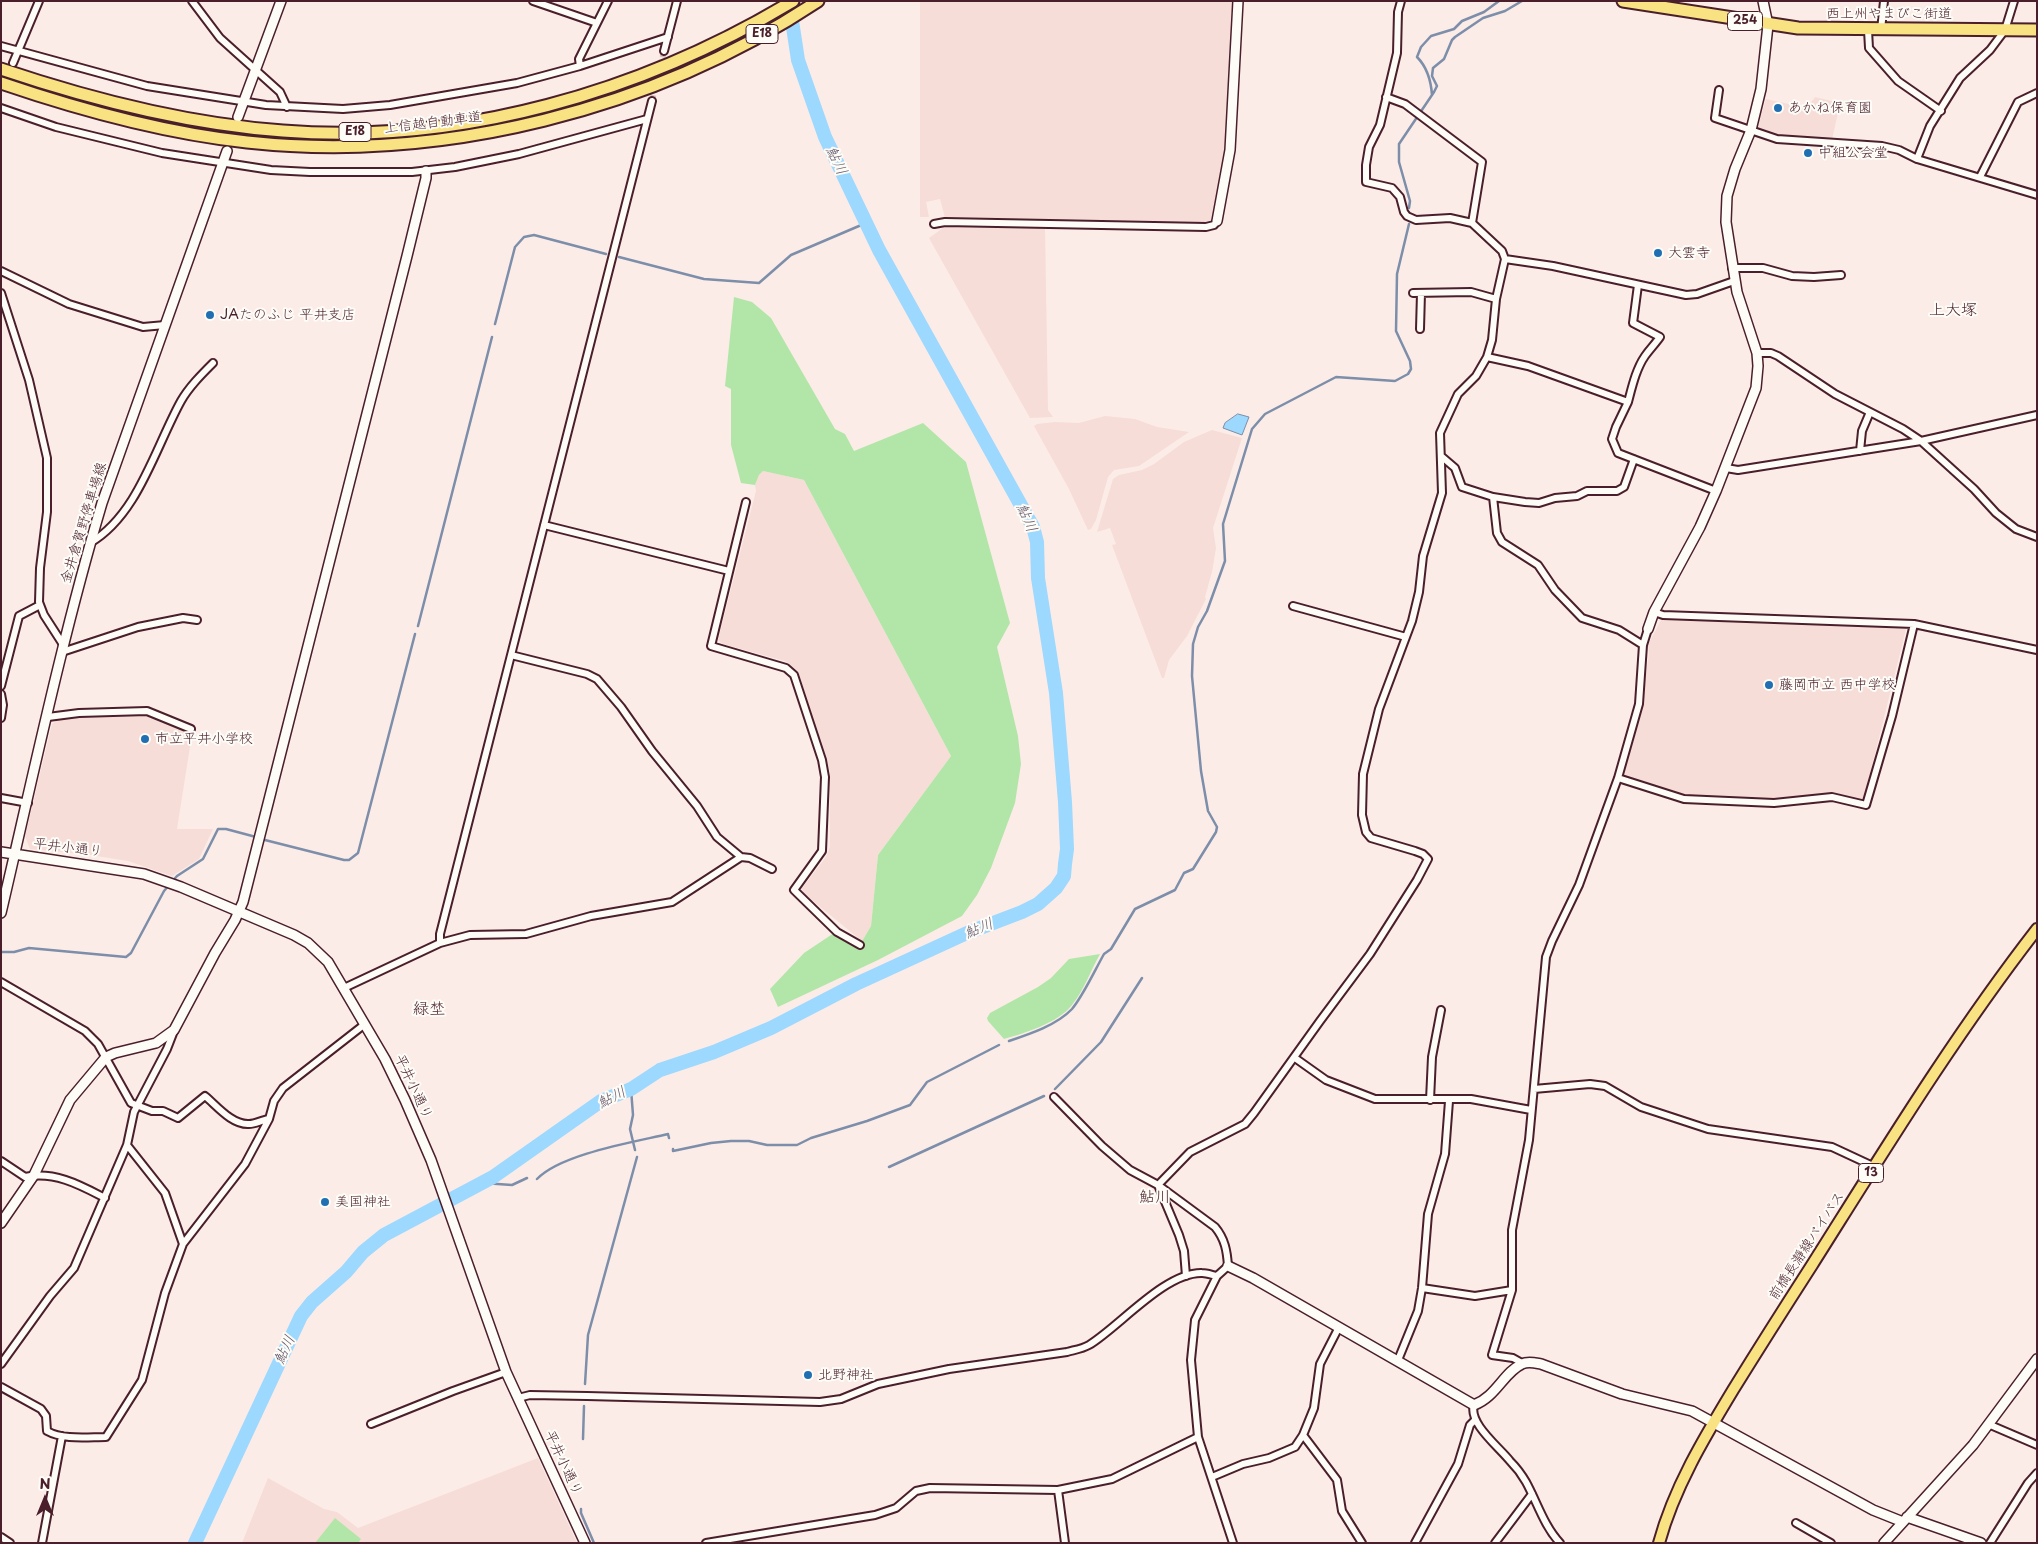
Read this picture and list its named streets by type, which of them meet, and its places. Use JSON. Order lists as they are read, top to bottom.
{
  "streets": {
    "highway": [
      "西上州やまびこ街道",
      "254",
      "E18",
      "上信越自動車道"
    ],
    "main road": ["13", "前橋長瀞線バイパス"],
    "street": ["金井倉賀野停車場線", "平井小通り"]
  },
  "crossings": [
    ["金井倉賀野停車場線", "平井小通り"]
  ],
  "districts": ["上大塚", "緑埜", "鮎川"],
  "water": ["鮎川"],
  "places": [
    "あかね保育園",
    "中組公会堂",
    "大雲寺",
    "JAたのふじ 平井支店",
    "藤岡市立 西中学校",
    "市立平井小学校",
    "美国神社",
    "北野神社"
  ],
  "north": "top"
}
